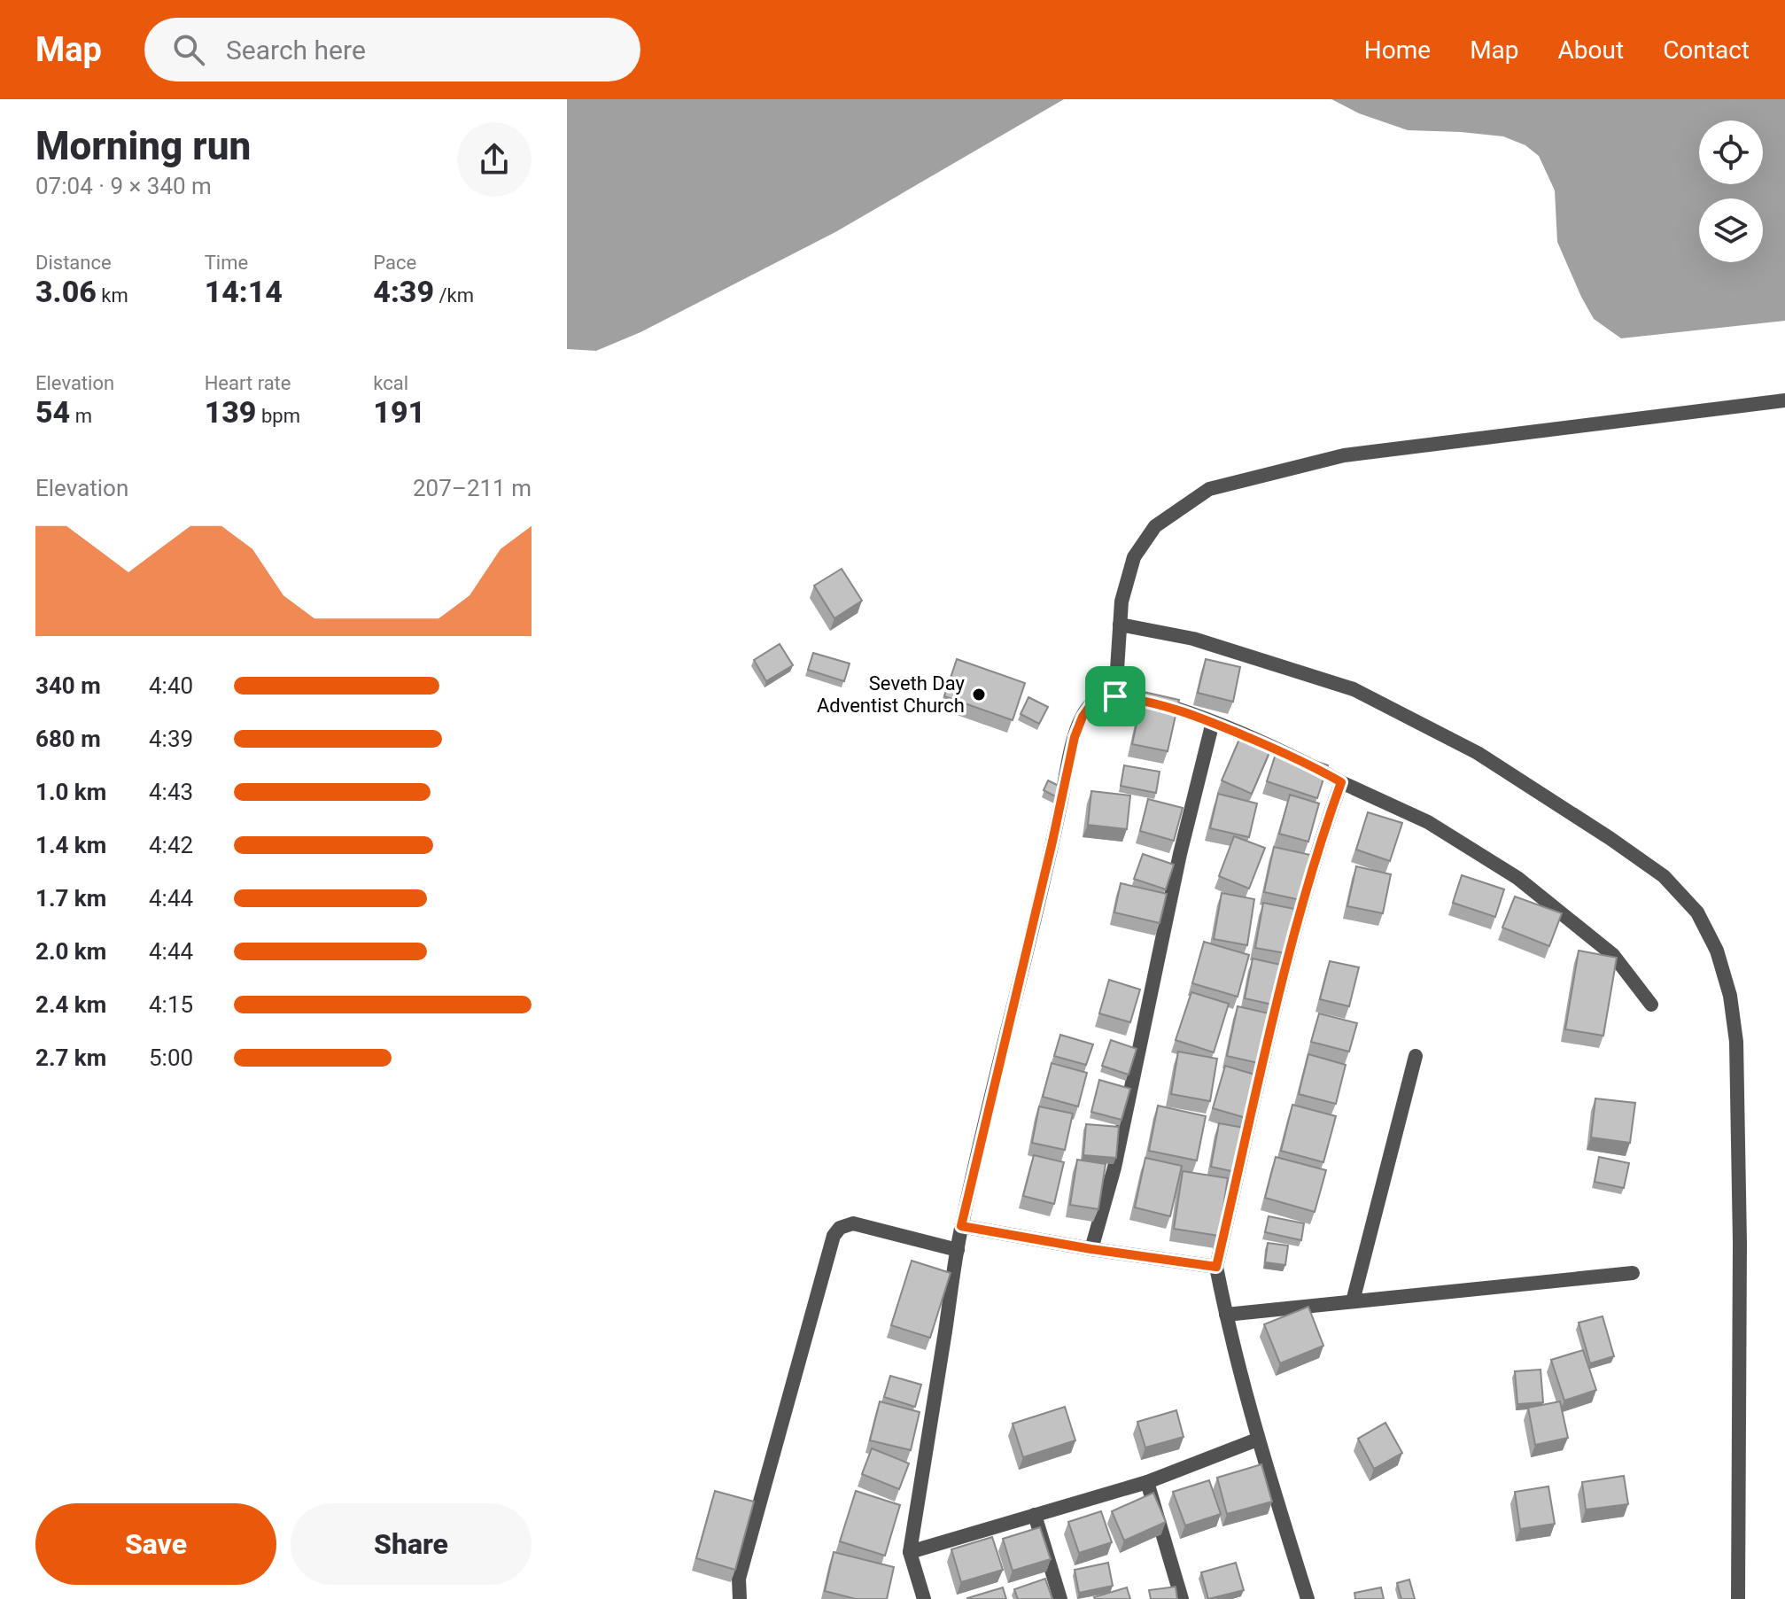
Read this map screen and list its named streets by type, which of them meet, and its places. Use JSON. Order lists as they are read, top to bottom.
{
  "places": ["Seveth Day Adventist Church"],
  "page": {
    "header": "Map",
    "search": "Search here",
    "nav": [
      "Home",
      "Map",
      "About",
      "Contact"
    ],
    "heading": ["Morning run", "07:04 · 9 × 340 m"],
    "stats": [
      ["Distance", "3.06 km"],
      ["Time", "14:14"],
      ["Pace", "4:39 /km"],
      ["Elevation", "54 m"],
      ["Heart rate", "139 bpm"],
      ["kcal", "191"]
    ],
    "chart": ["Elevation", "207–211 m"],
    "list": [
      {
        "name": "340 m",
        "note": "4:40"
      },
      {
        "name": "680 m",
        "note": "4:39"
      },
      {
        "name": "1.0 km",
        "note": "4:43"
      },
      {
        "name": "1.4 km",
        "note": "4:42"
      },
      {
        "name": "1.7 km",
        "note": "4:44"
      },
      {
        "name": "2.0 km",
        "note": "4:44"
      },
      {
        "name": "2.4 km",
        "note": "4:15"
      },
      {
        "name": "2.7 km",
        "note": "5:00"
      }
    ],
    "buttons": ["Save", "Share"]
  }
}
